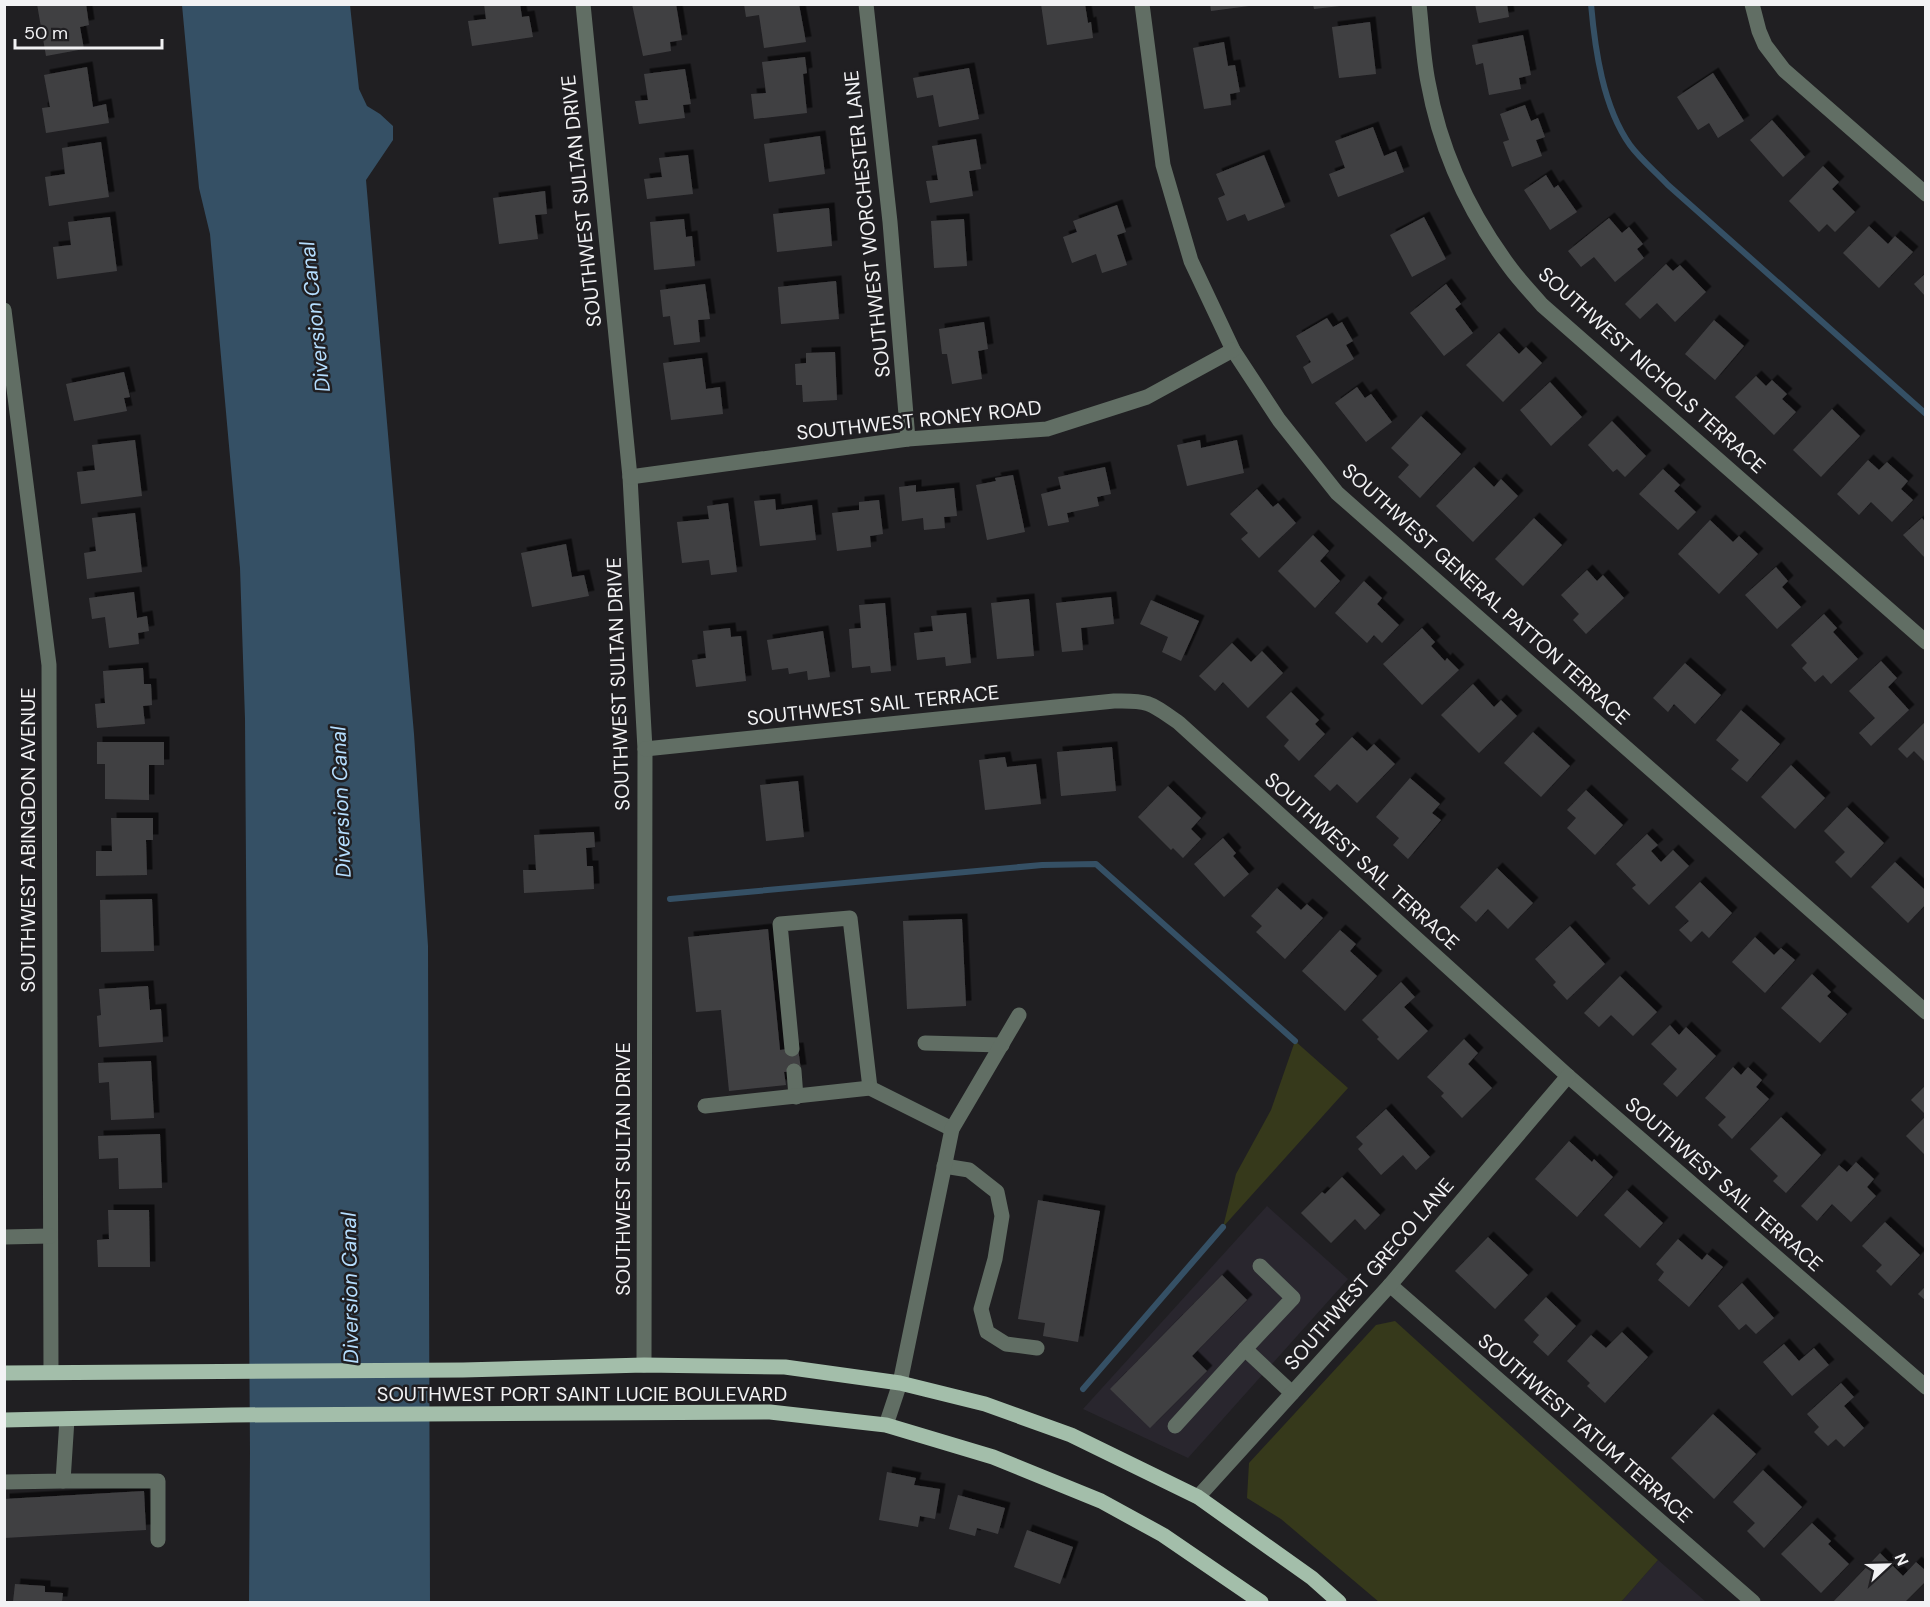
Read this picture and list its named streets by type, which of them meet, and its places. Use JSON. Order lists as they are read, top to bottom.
{
  "streets": {
    "main road": ["SOUTHWEST PORT SAINT LUCIE BOULEVARD"],
    "street": [
      "SOUTHWEST SULTAN DRIVE",
      "SOUTHWEST WORCHESTER LANE",
      "SOUTHWEST NICHOLS TERRACE",
      "SOUTHWEST RONEY ROAD",
      "SOUTHWEST GENERAL PATTON TERRACE",
      "SOUTHWEST SAIL TERRACE",
      "SOUTHWEST ABINGDON AVENUE",
      "SOUTHWEST GRECO LANE",
      "SOUTHWEST TATUM TERRACE"
    ]
  },
  "crossings": [
    ["SOUTHWEST SULTAN DRIVE", "SOUTHWEST RONEY ROAD"],
    ["SOUTHWEST SULTAN DRIVE", "SOUTHWEST SAIL TERRACE"],
    ["SOUTHWEST SULTAN DRIVE", "SOUTHWEST PORT SAINT LUCIE BOULEVARD"],
    ["SOUTHWEST WORCHESTER LANE", "SOUTHWEST RONEY ROAD"],
    ["SOUTHWEST RONEY ROAD", "SOUTHWEST GENERAL PATTON TERRACE"],
    ["SOUTHWEST SAIL TERRACE", "SOUTHWEST GRECO LANE"],
    ["SOUTHWEST ABINGDON AVENUE", "SOUTHWEST PORT SAINT LUCIE BOULEVARD"],
    ["SOUTHWEST GRECO LANE", "SOUTHWEST PORT SAINT LUCIE BOULEVARD"],
    ["SOUTHWEST GRECO LANE", "SOUTHWEST TATUM TERRACE"]
  ],
  "water": ["Diversion Canal"],
  "scale_bar": "50 m",
  "north": "right"
}
